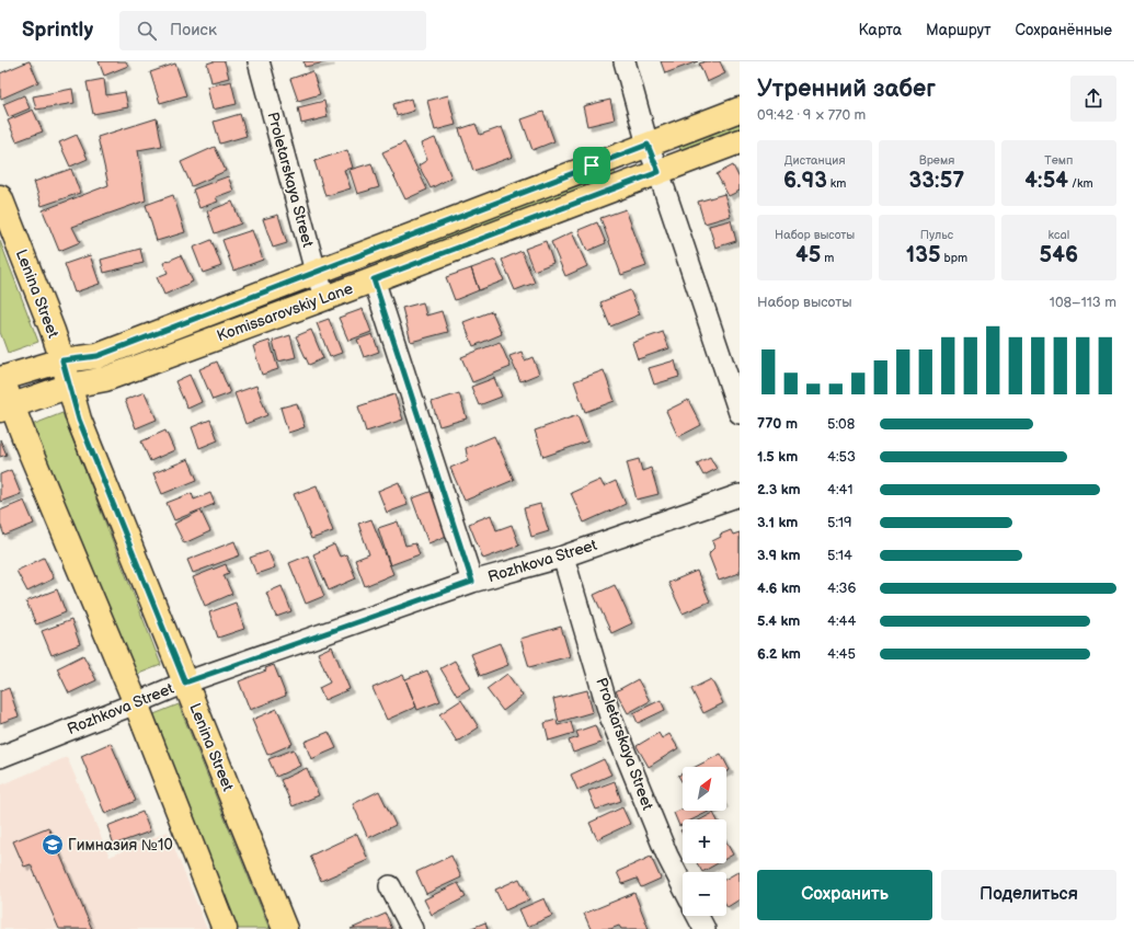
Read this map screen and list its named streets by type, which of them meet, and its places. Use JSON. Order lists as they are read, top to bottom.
{
  "streets": {
    "main road": ["Lenina Street", "Komissarovskiy Lane"],
    "street": ["Proletarskaya Street", "Rozhkova Street"]
  },
  "crossings": [
    ["Proletarskaya Street", "Komissarovskiy Lane"],
    ["Proletarskaya Street", "Rozhkova Street"],
    ["Lenina Street", "Komissarovskiy Lane"],
    ["Lenina Street", "Rozhkova Street"]
  ],
  "places": {
    "school or university": ["Гимназия №10"]
  },
  "north": "top right",
  "page": {
    "header": "Sprintly",
    "search": "Поиск",
    "nav": ["Карта", "Маршрут", "Сохранённые"],
    "heading": ["Утренний забег", "09:42 · 9 × 770 m"],
    "stats": [
      ["Дистанция", "6.93 km"],
      ["Время", "33:57"],
      ["Темп", "4:54 /km"],
      ["Набор высоты", "45 m"],
      ["Пульс", "135 bpm"],
      ["kcal", "546"]
    ],
    "chart": ["Набор высоты", "108–113 m"],
    "list": [
      {
        "name": "770 m",
        "note": "5:08"
      },
      {
        "name": "1.5 km",
        "note": "4:53"
      },
      {
        "name": "2.3 km",
        "note": "4:41"
      },
      {
        "name": "3.1 km",
        "note": "5:19"
      },
      {
        "name": "3.9 km",
        "note": "5:14"
      },
      {
        "name": "4.6 km",
        "note": "4:36"
      },
      {
        "name": "5.4 km",
        "note": "4:44"
      },
      {
        "name": "6.2 km",
        "note": "4:45"
      }
    ],
    "map_buttons": ["+", "−"],
    "buttons": ["Сохранить", "Поделиться"]
  }
}
